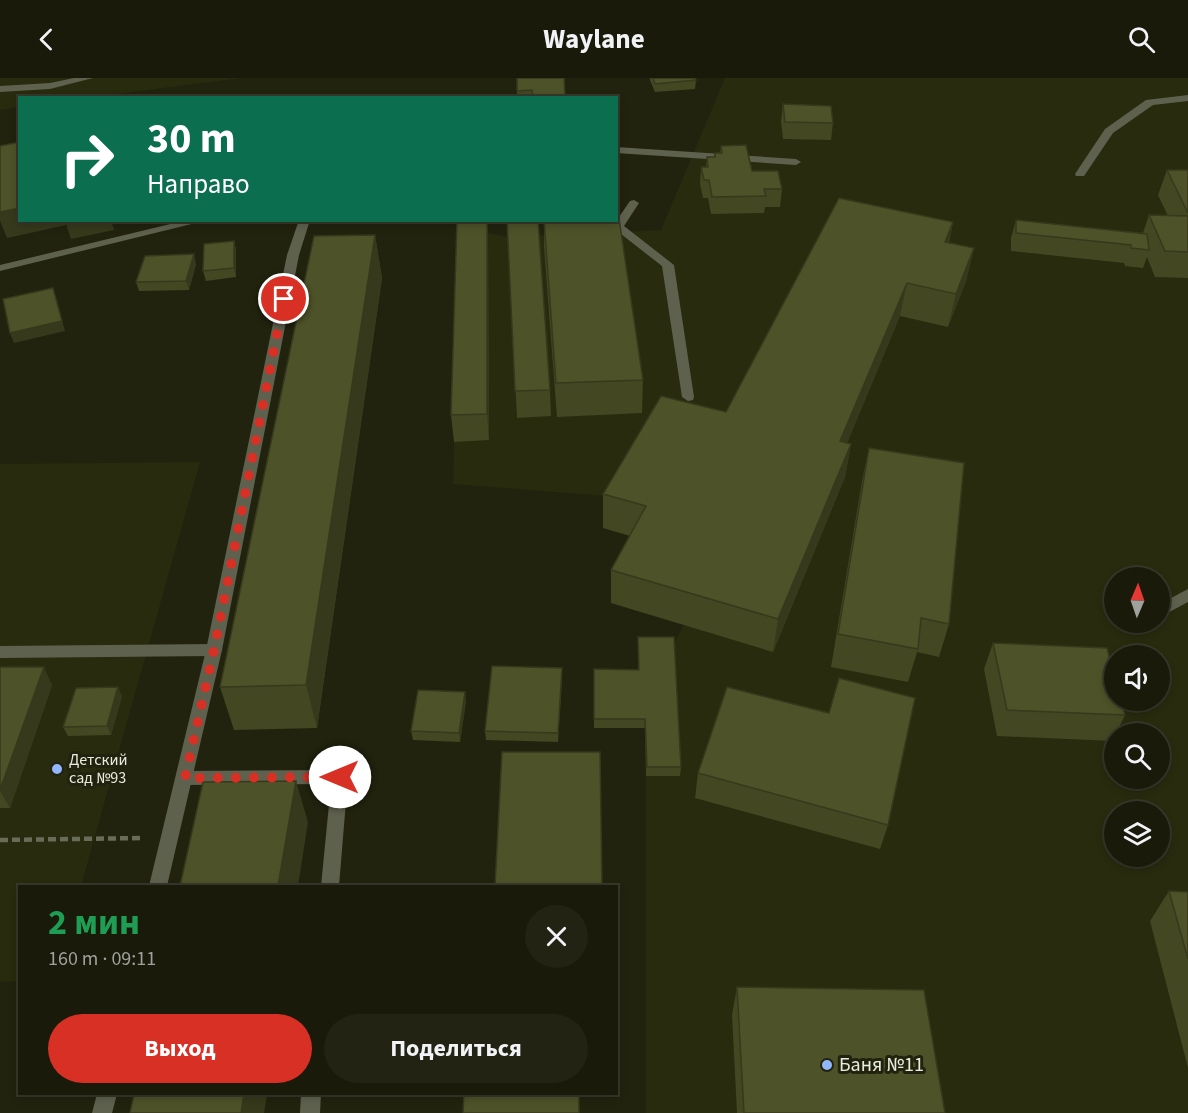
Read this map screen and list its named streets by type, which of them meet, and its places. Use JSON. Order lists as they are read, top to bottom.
{
  "places": ["Детский сад №93", "Баня №11"],
  "north": "top",
  "page": {
    "header": "Waylane",
    "turn": ["30 m", "Направо"],
    "heading": ["2 мин", "160 m · 09:11"],
    "buttons": ["Выход", "Поделиться"]
  }
}
